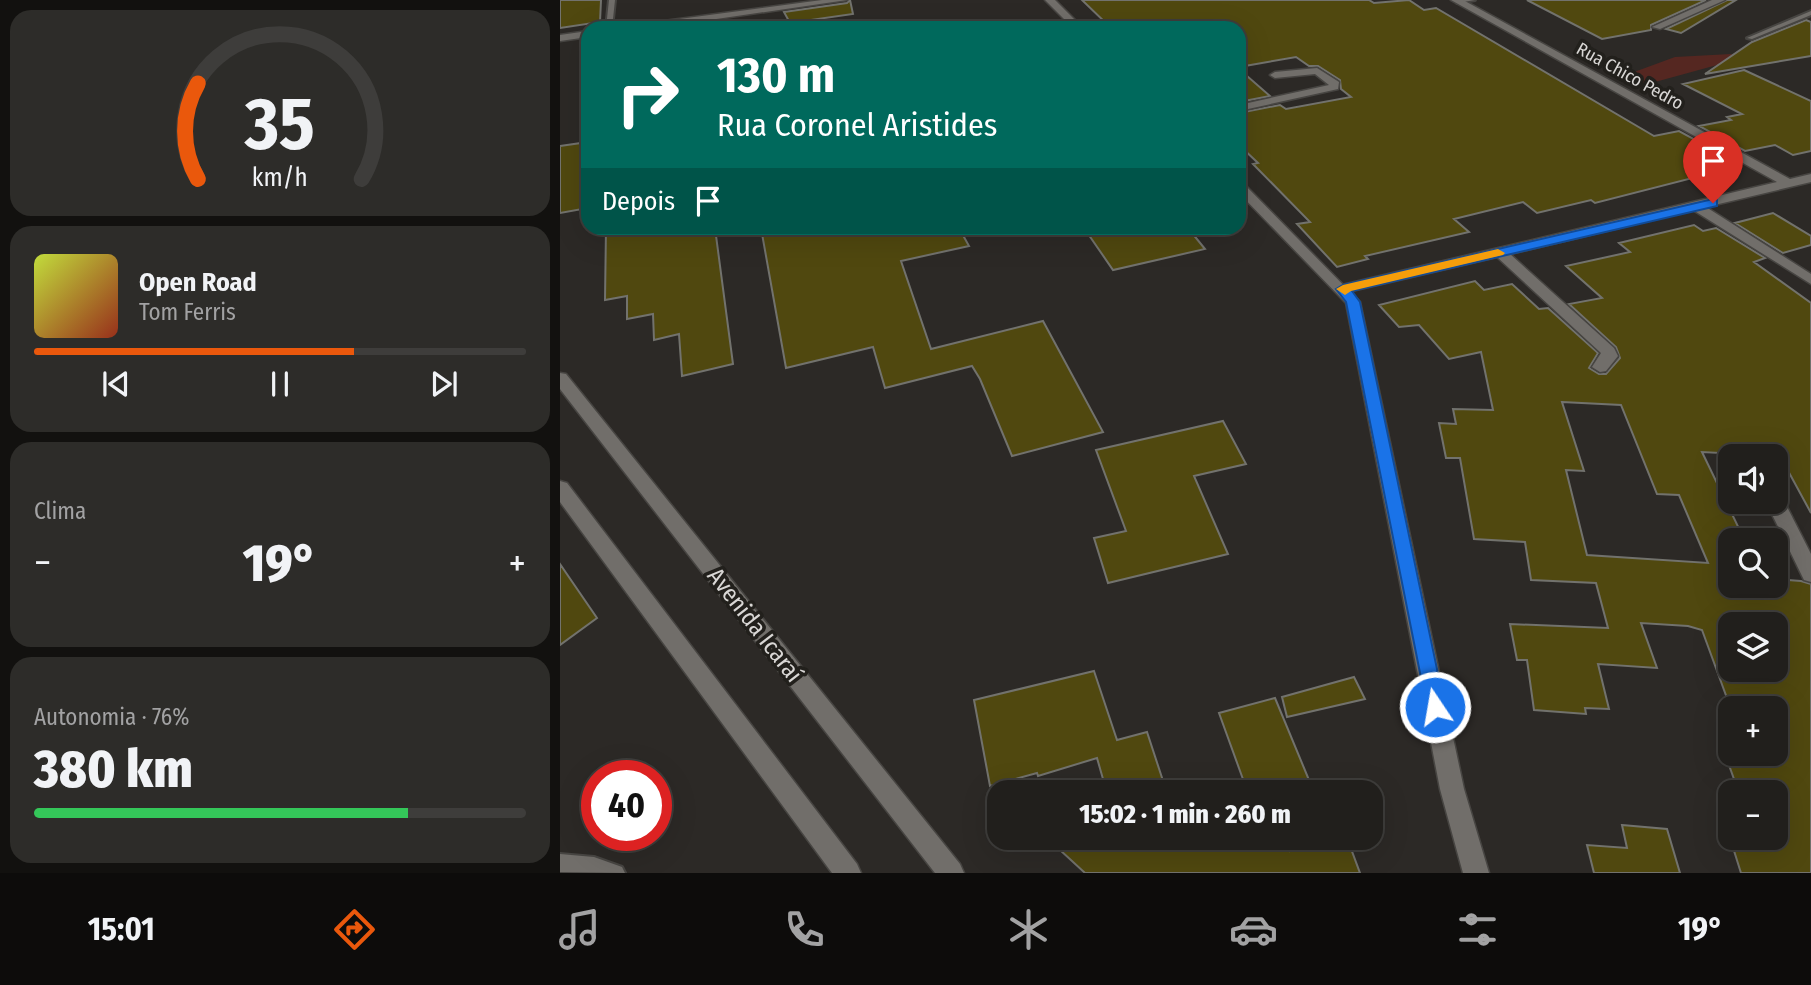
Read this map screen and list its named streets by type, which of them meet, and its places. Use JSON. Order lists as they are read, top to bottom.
{
  "streets": {
    "street": ["Rua Chico Pedro", "Avenida Icaraí"]
  },
  "page": {
    "turn": ["130 m", "Rua Coronel Aristides"],
    "then": "Depois",
    "song": ["Open Road", "Tom Ferris"],
    "tile": [
      "Clima",
      ["Autonomia · 76%", "380 km"]
    ],
    "map_buttons": ["+", "−"],
    "heat": ["−", "19°", "+"],
    "limit": "40",
    "trip": "15:02 · 1 min · 260 m",
    "tabs": ["15:01", "19°"],
    "gauge": ["35", "km/h"]
  }
}
